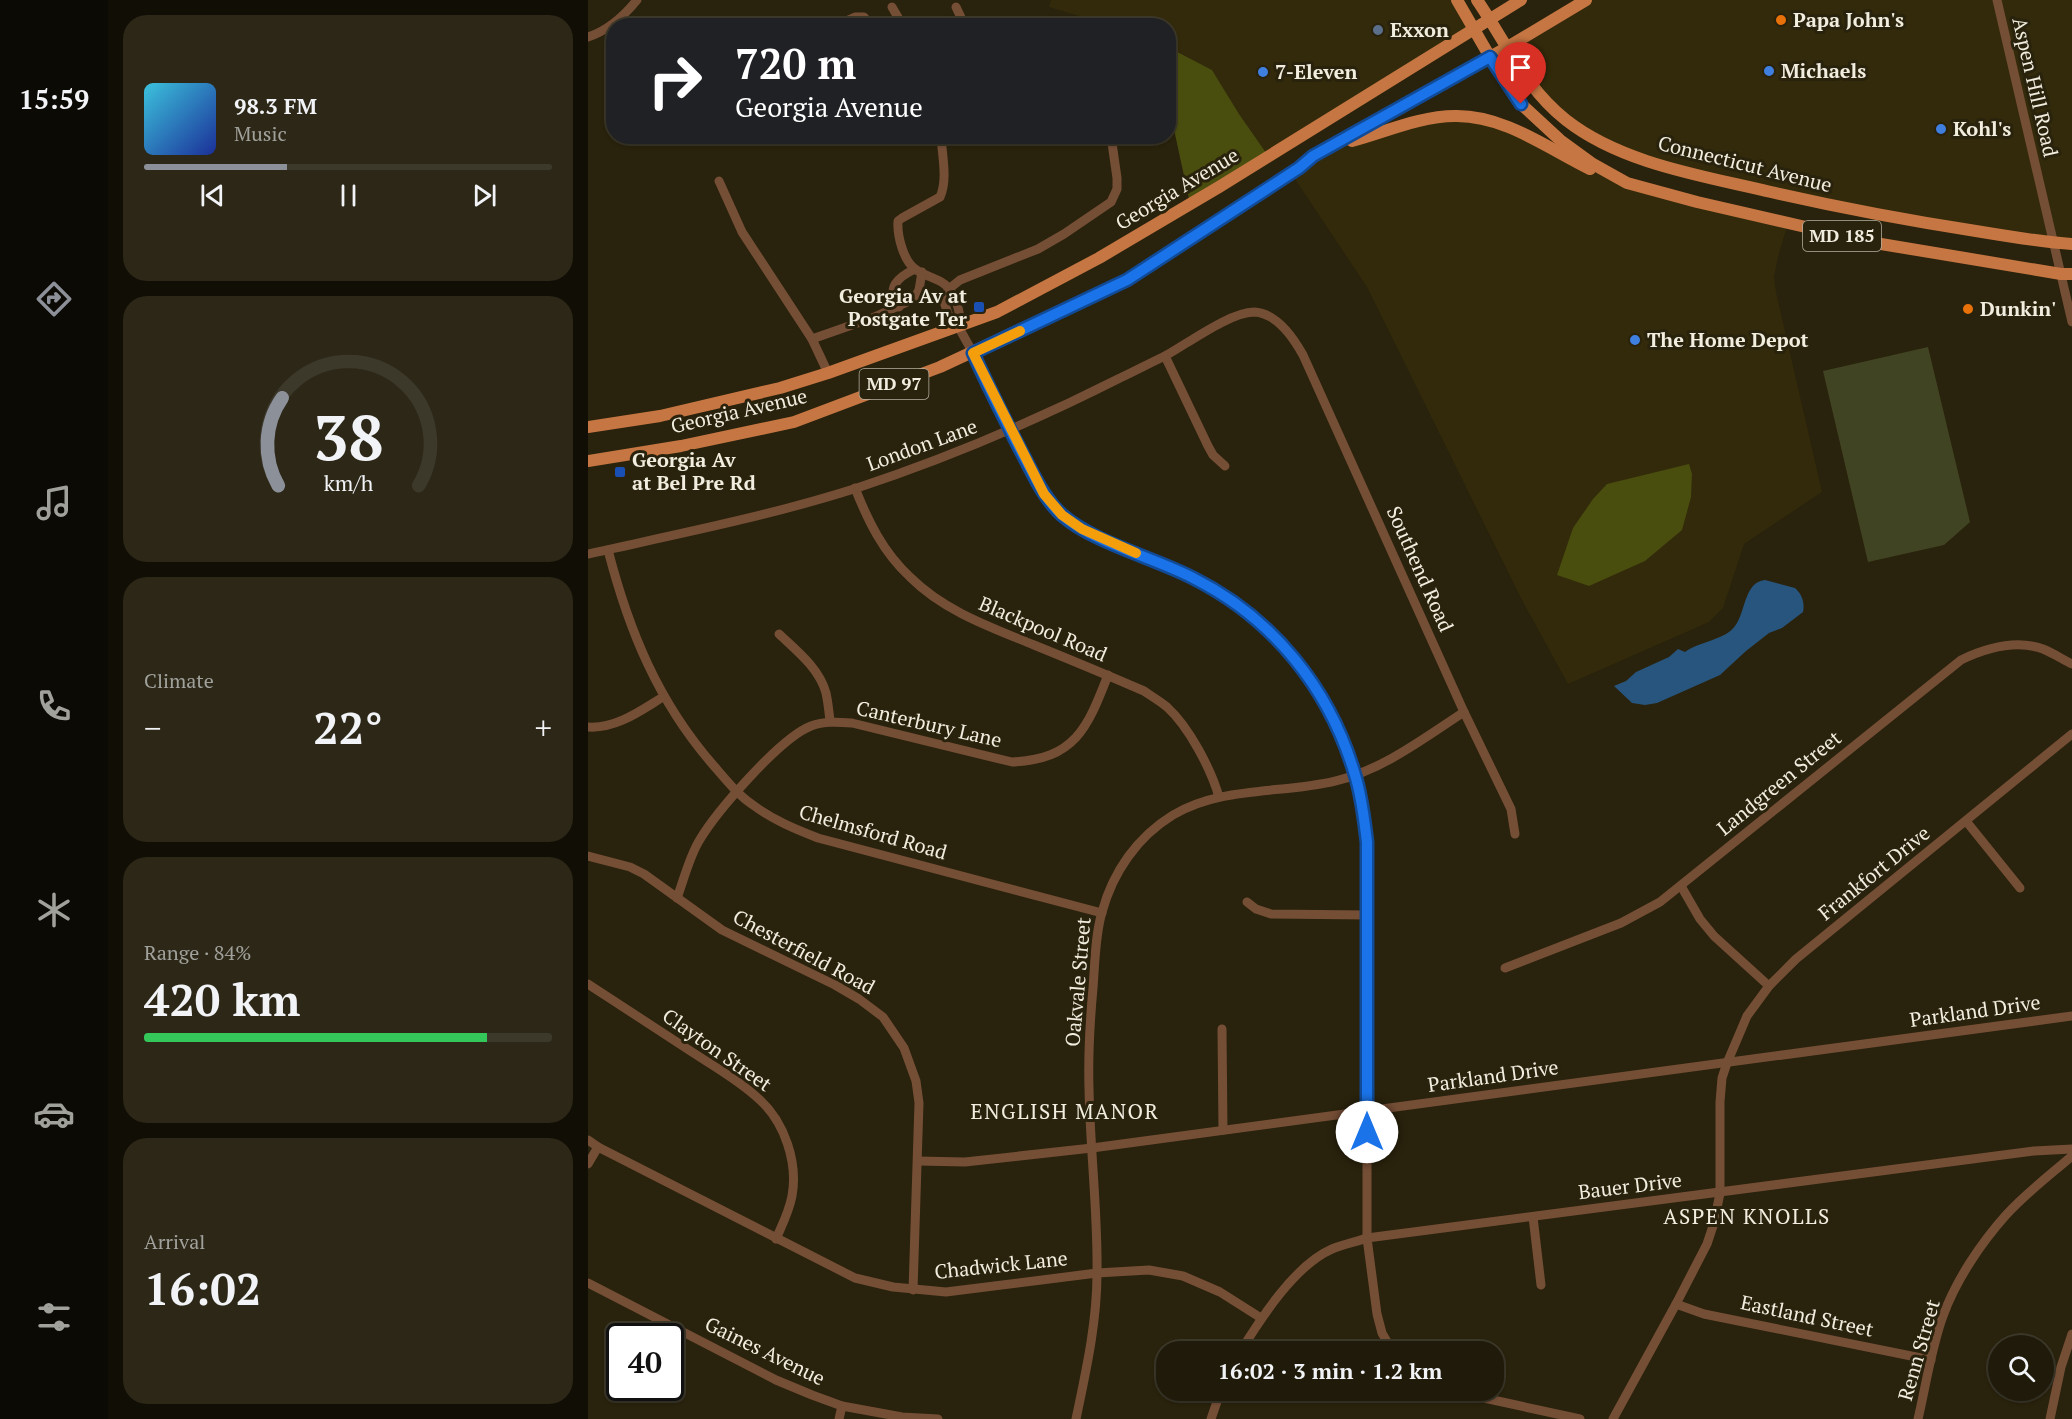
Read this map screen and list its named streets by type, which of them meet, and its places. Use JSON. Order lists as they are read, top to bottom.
{
  "streets": {
    "main road": [
      "Connecticut Avenue",
      "Georgia Avenue",
      "MD 185",
      "MD 97"
    ],
    "street": [
      "Aspen Hill Road",
      "London Lane",
      "Southend Road",
      "Blackpool Road",
      "Canterbury Lane",
      "Landgreen Street",
      "Chelmsford Road",
      "Frankfort Drive",
      "Chesterfield Road",
      "Oakvale Street",
      "Parkland Drive",
      "Clayton Street",
      "Bauer Drive",
      "Chadwick Lane",
      "Eastland Street",
      "Renn Street",
      "Gaines Avenue"
    ]
  },
  "crossings": [
    ["Aspen Hill Road", "Connecticut Avenue"],
    ["Aspen Hill Road", "MD 185"],
    ["Connecticut Avenue", "Georgia Avenue"],
    ["Georgia Avenue", "MD 185"],
    ["London Lane", "Southend Road"],
    ["London Lane", "Blackpool Road"],
    ["London Lane", "Chelmsford Road"],
    ["Southend Road", "Oakvale Street"],
    ["Blackpool Road", "Canterbury Lane"],
    ["Blackpool Road", "Oakvale Street"],
    ["Canterbury Lane", "Chelmsford Road"],
    ["Canterbury Lane", "Chesterfield Road"],
    ["Chelmsford Road", "Oakvale Street"],
    ["Frankfort Drive", "Parkland Drive"],
    ["Frankfort Drive", "Bauer Drive"],
    ["Frankfort Drive", "Eastland Street"],
    ["Chesterfield Road", "Parkland Drive"],
    ["Chesterfield Road", "Chadwick Lane"],
    ["Oakvale Street", "Parkland Drive"],
    ["Oakvale Street", "Chadwick Lane"],
    ["Clayton Street", "Chadwick Lane"],
    ["Bauer Drive", "Chadwick Lane"],
    ["Eastland Street", "Renn Street"]
  ],
  "districts": ["ENGLISH MANOR", "ASPEN KNOLLS"],
  "places": {
    "other": [
      "Papa John's",
      "Exxon",
      "Michaels",
      "7-Eleven",
      "Kohl's",
      "Dunkin'",
      "The Home Depot"
    ],
    "transit": ["Georgia Av at Postgate Ter", "Georgia Av at Bel Pre Rd"]
  },
  "page": {
    "tabs": "15:59",
    "turn": ["720 m", "Georgia Avenue"],
    "song": ["98.3 FM", "Music"],
    "tile": [
      "Climate",
      ["Range · 84%", "420 km"],
      ["Arrival", "16:02"]
    ],
    "heat": ["−", "22°", "+"],
    "limit": "40",
    "trip": "16:02 · 3 min · 1.2 km",
    "gauge": ["38", "km/h"]
  }
}
